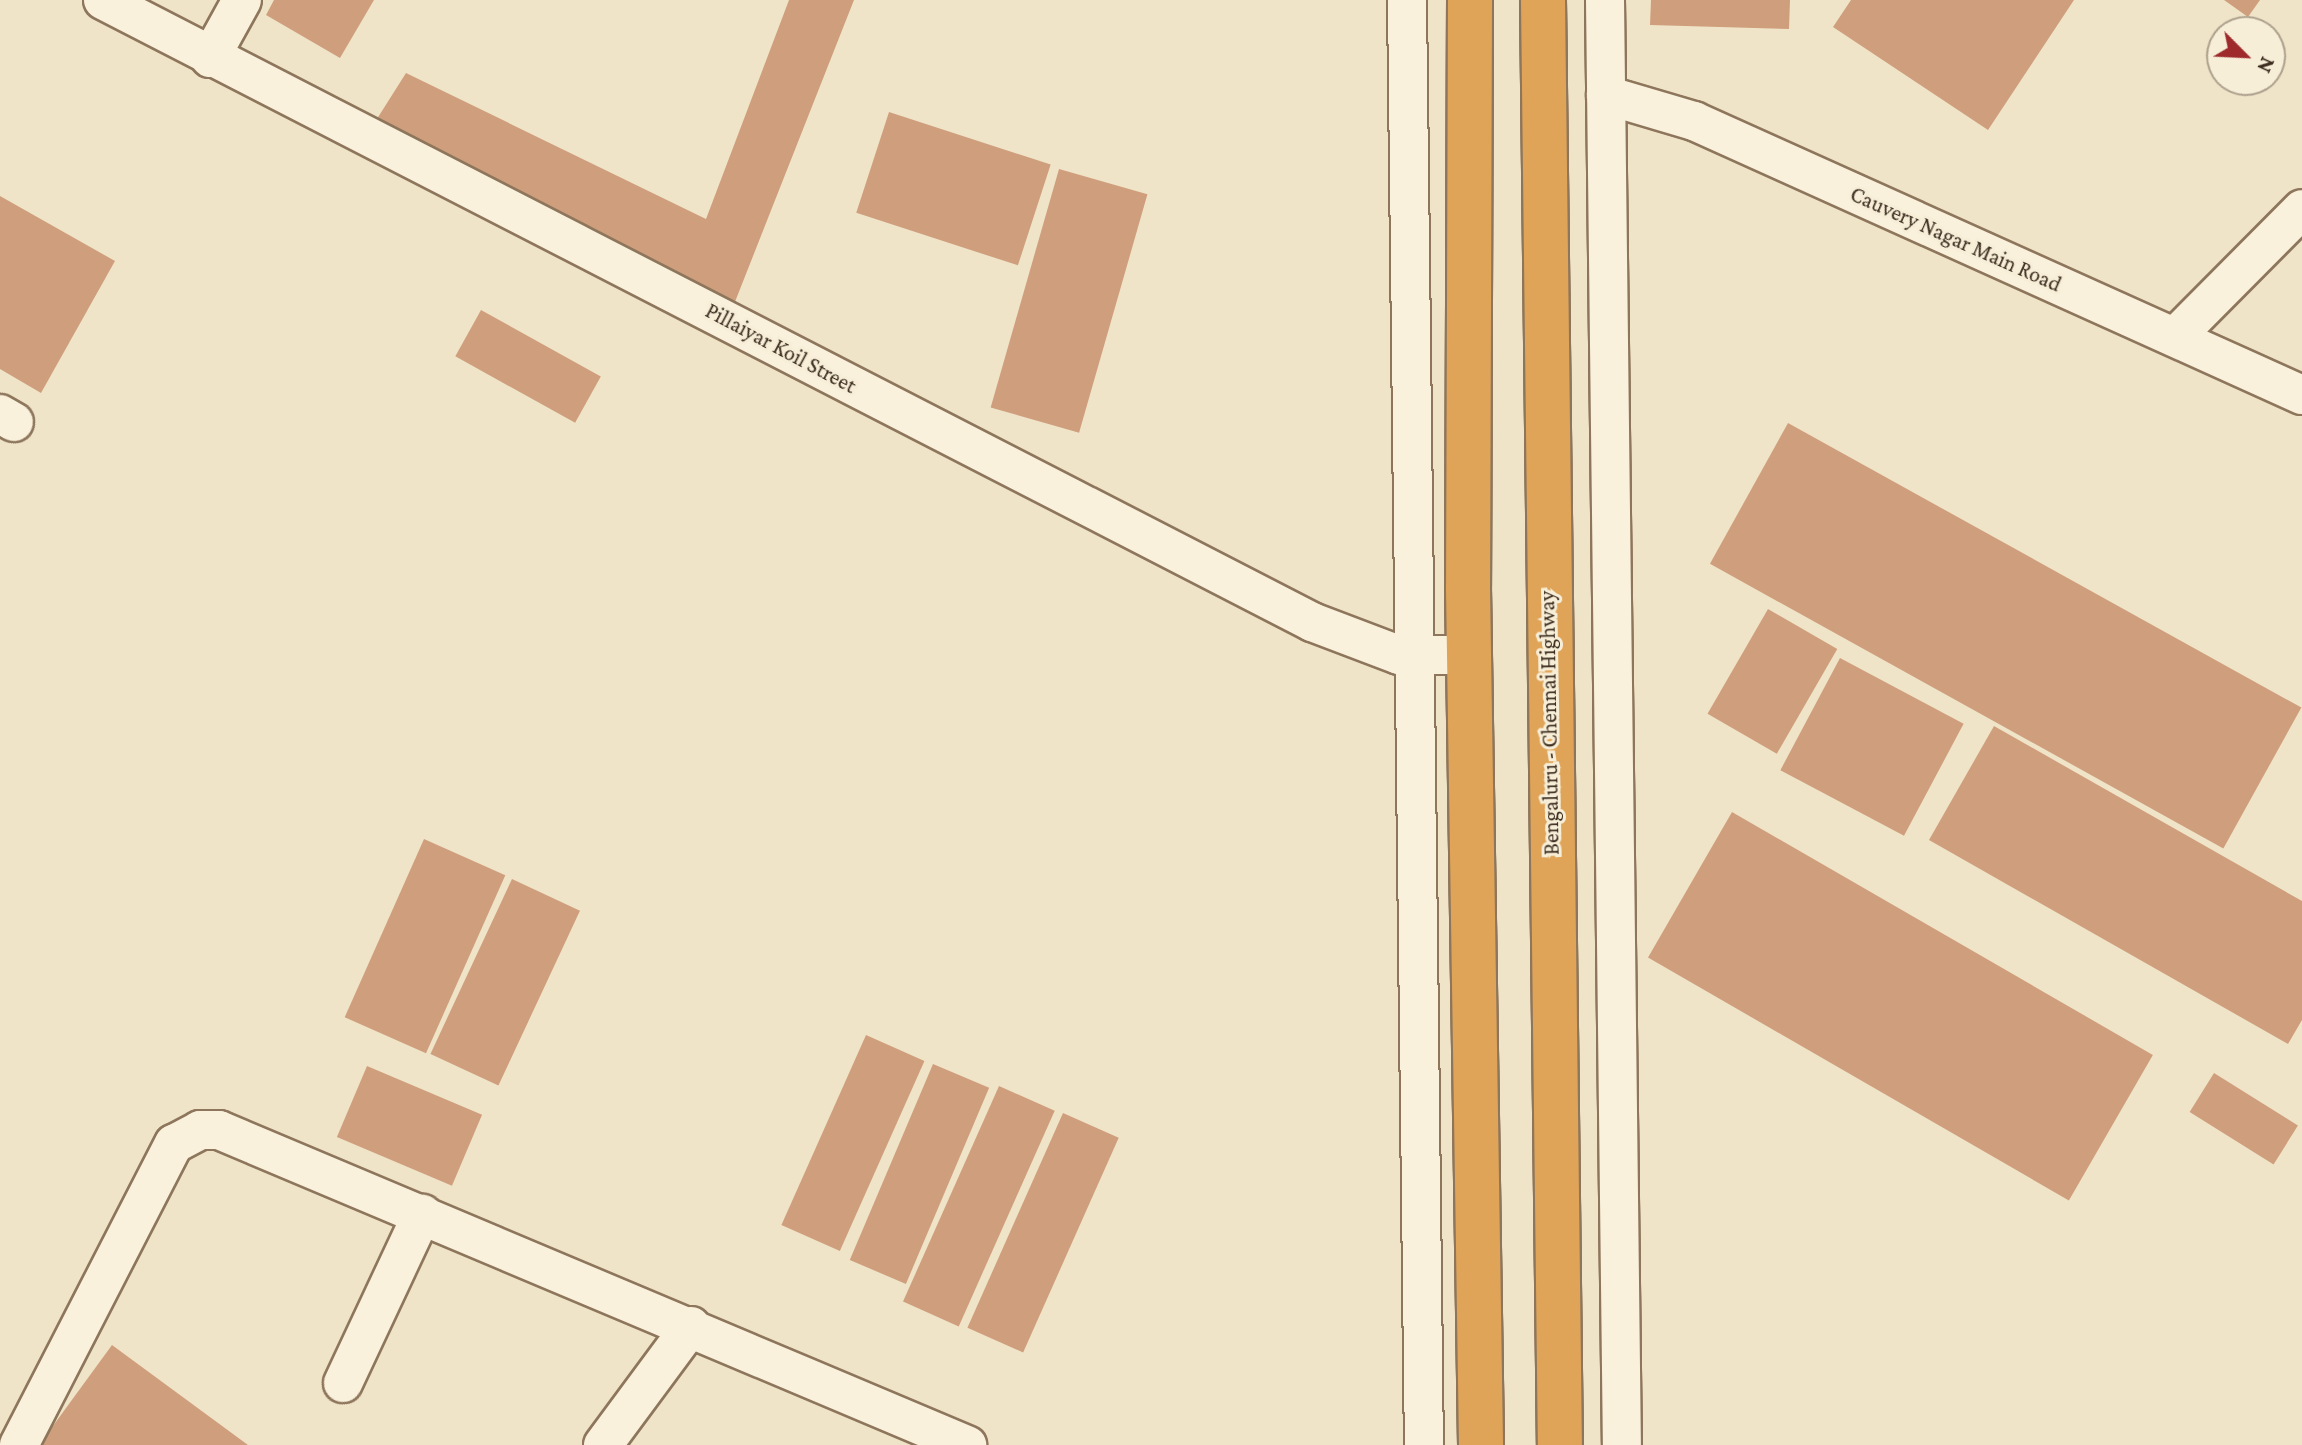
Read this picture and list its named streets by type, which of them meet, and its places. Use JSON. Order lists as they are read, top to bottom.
{
  "streets": {
    "highway": ["Bengaluru - Chennai Highway"],
    "street": ["Cauvery Nagar Main Road", "Pillaiyar Koil Street"]
  },
  "north": "bottom right"
}
